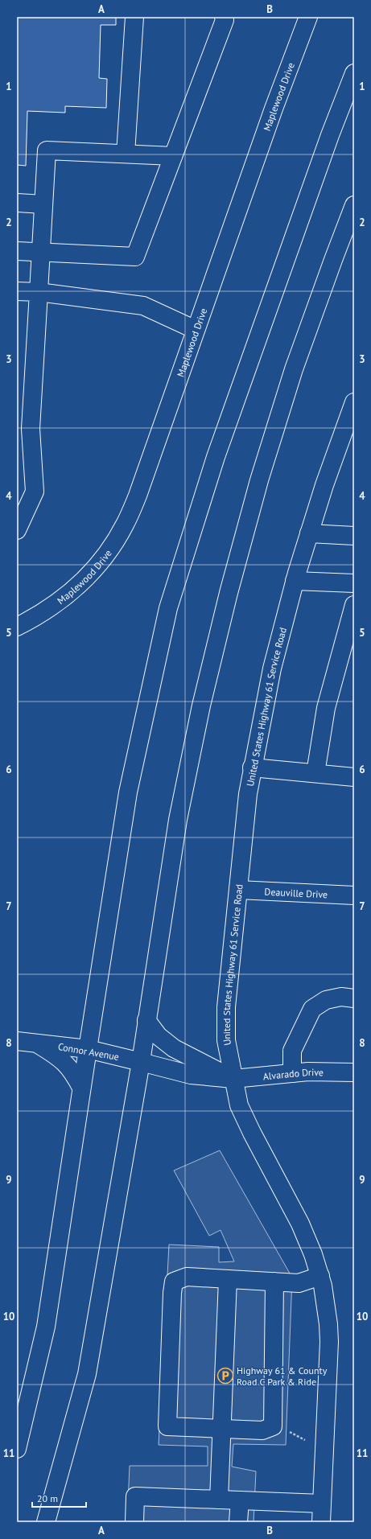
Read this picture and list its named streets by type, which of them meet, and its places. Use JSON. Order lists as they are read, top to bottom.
{
  "streets": {
    "main road": [
      "Maplewood Drive",
      "United States Highway 61 Service Road",
      "Deauville Drive",
      "Connor Avenue",
      "Alvarado Drive"
    ]
  },
  "crossings": [
    ["United States Highway 61 Service Road", "Deauville Drive"],
    ["United States Highway 61 Service Road", "Connor Avenue"],
    ["United States Highway 61 Service Road", "Alvarado Drive"],
    ["Connor Avenue", "Alvarado Drive"]
  ],
  "places": {
    "parking": ["Highway 61 & County Road C Park & Ride"]
  },
  "scale_bar": "20 m",
  "grid": {
    "columns": ["A", "B"],
    "rows": [
      "1",
      "2",
      "3",
      "4",
      "5",
      "6",
      "7",
      "8",
      "9",
      "10",
      "11"
    ]
  }
}
